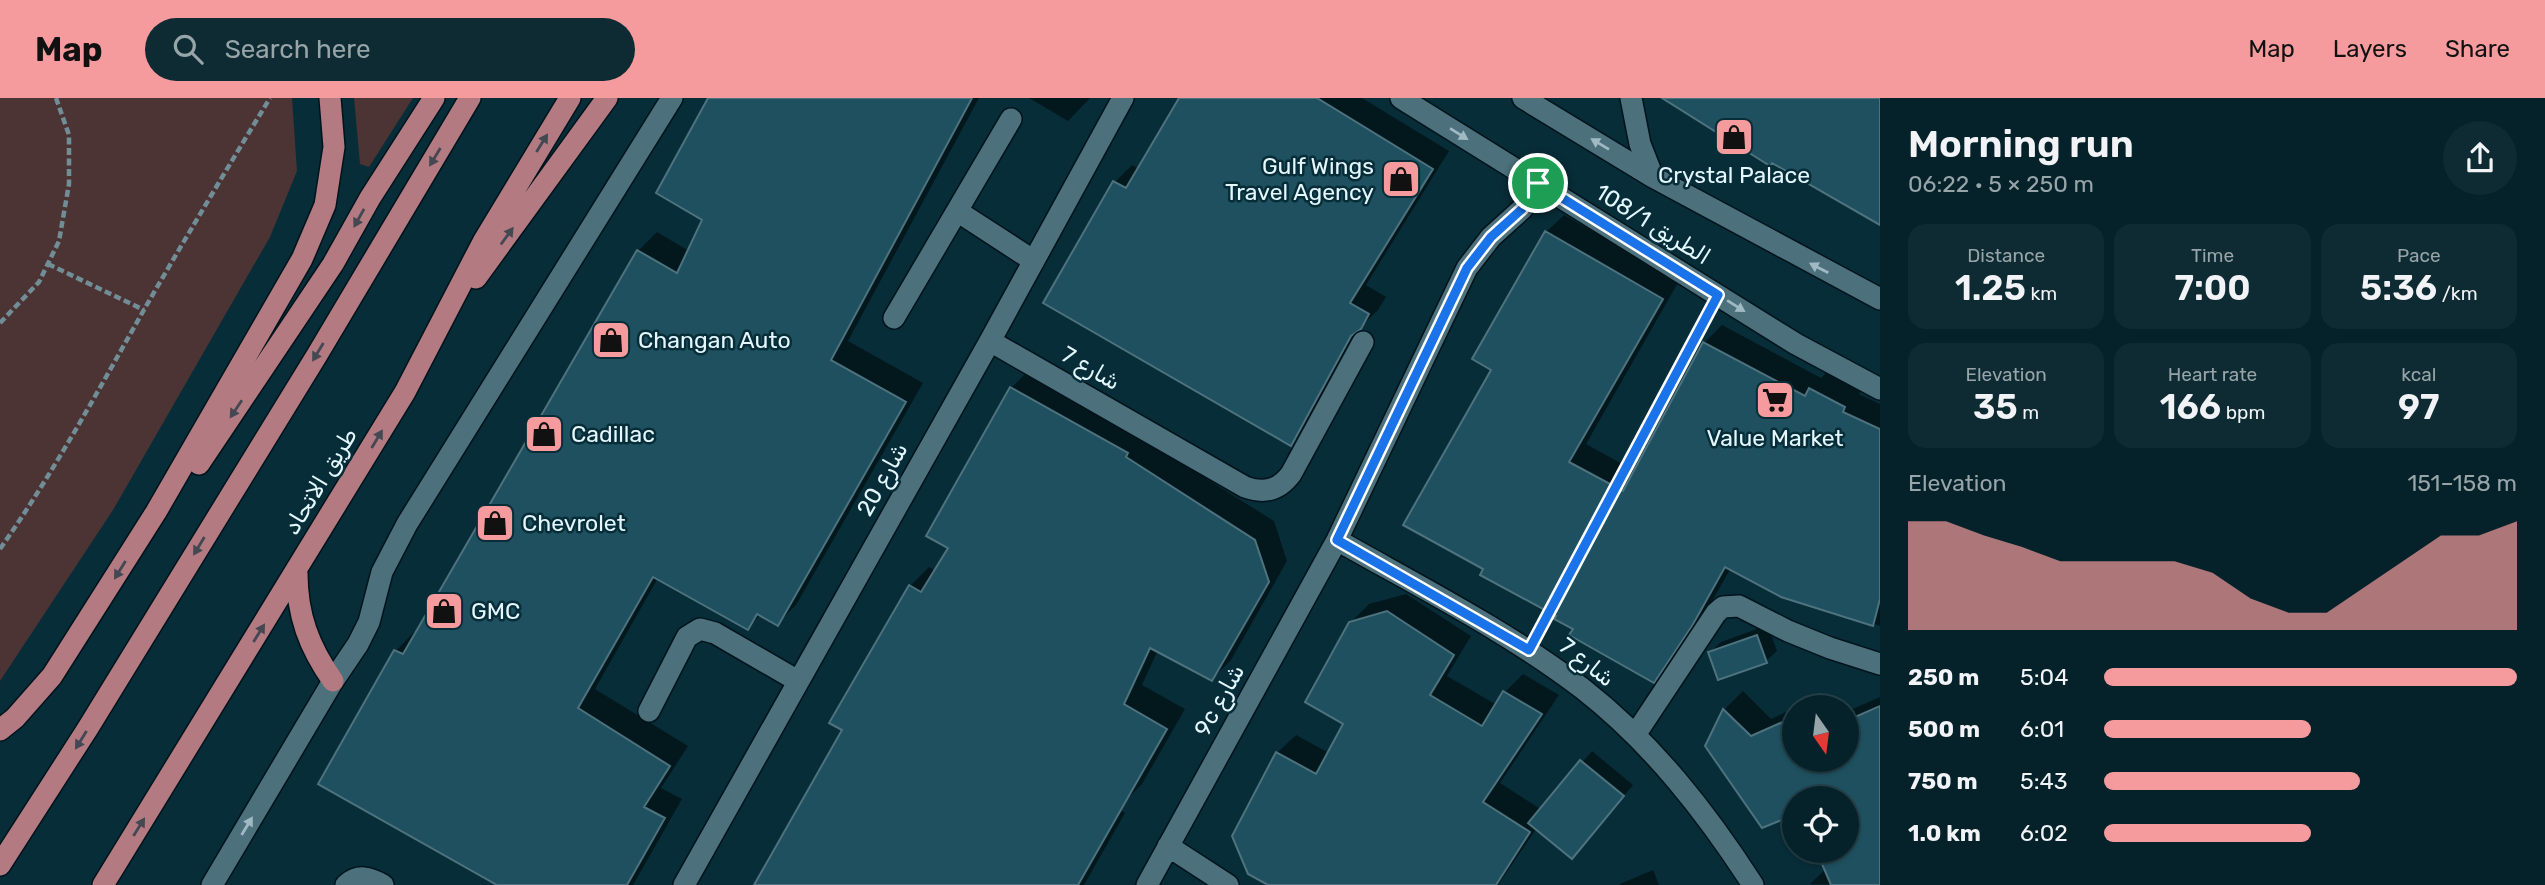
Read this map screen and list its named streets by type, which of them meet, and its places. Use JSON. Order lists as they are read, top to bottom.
{
  "streets": {
    "main road": ["طريق الاتحاد"],
    "street": [
      "108/1 الطريق",
      "شارع 7",
      "شارع 20",
      "9c شارع"
    ]
  },
  "crossings": [
    ["108/1 الطريق", "9c شارع"],
    ["شارع 7", "شارع 20"],
    ["شارع 7", "9c شارع"]
  ],
  "places": {
    "shop": [
      "Crystal Palace",
      "Gulf Wings Travel Agency",
      "Changan Auto",
      "Cadillac",
      "Chevrolet",
      "GMC"
    ],
    "supermarket": ["Value Market"]
  },
  "north": "bottom",
  "page": {
    "header": "Map",
    "search": "Search here",
    "nav": ["Map", "Layers", "Share"],
    "heading": ["Morning run", "06:22 · 5 × 250 m"],
    "stats": [
      ["Distance", "1.25 km"],
      ["Time", "7:00"],
      ["Pace", "5:36 /km"],
      ["Elevation", "35 m"],
      ["Heart rate", "166 bpm"],
      ["kcal", "97"]
    ],
    "chart": ["Elevation", "151–158 m"],
    "list": [
      {
        "name": "250 m",
        "note": "5:04"
      },
      {
        "name": "500 m",
        "note": "6:01"
      },
      {
        "name": "750 m",
        "note": "5:43"
      },
      {
        "name": "1.0 km",
        "note": "6:02"
      }
    ]
  }
}
